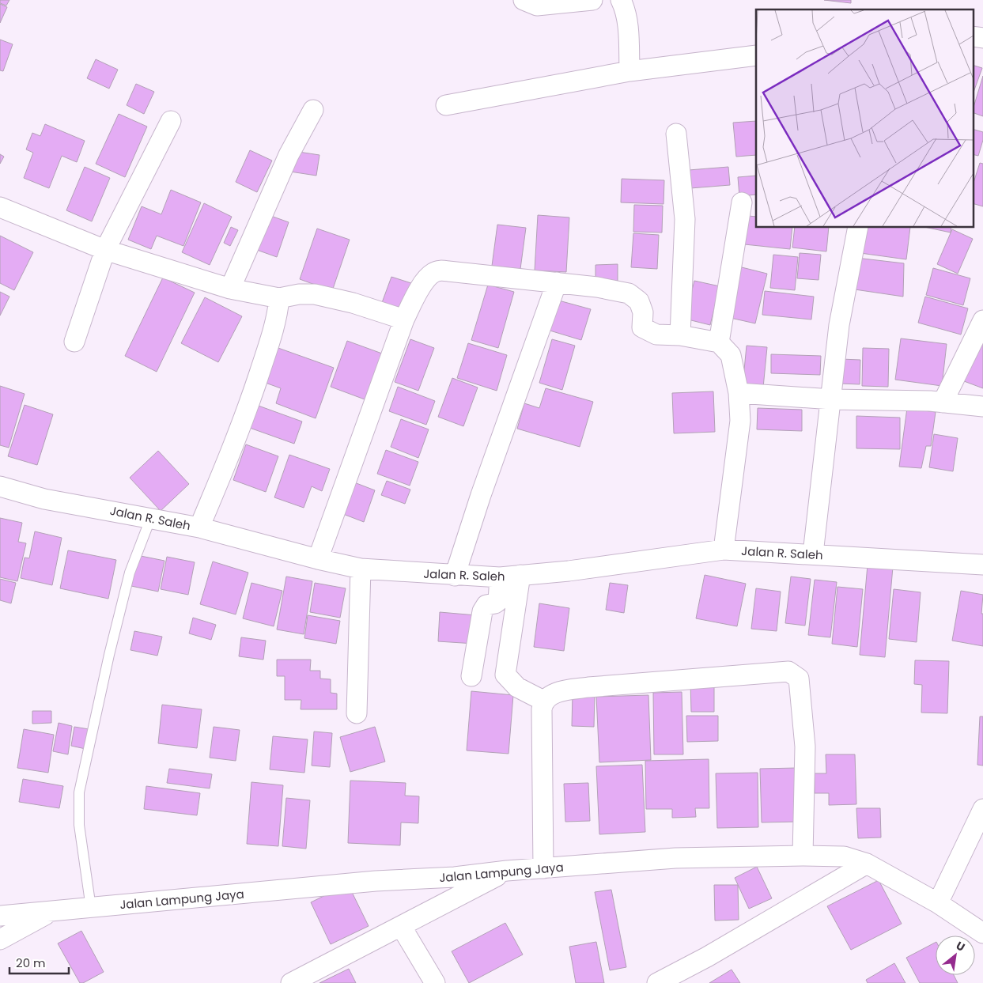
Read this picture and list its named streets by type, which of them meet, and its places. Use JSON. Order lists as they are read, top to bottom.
{
  "streets": {
    "street": ["Jalan R. Saleh", "Jalan Lampung Jaya"]
  },
  "scale_bar": "20 m",
  "north": "top right"
}
